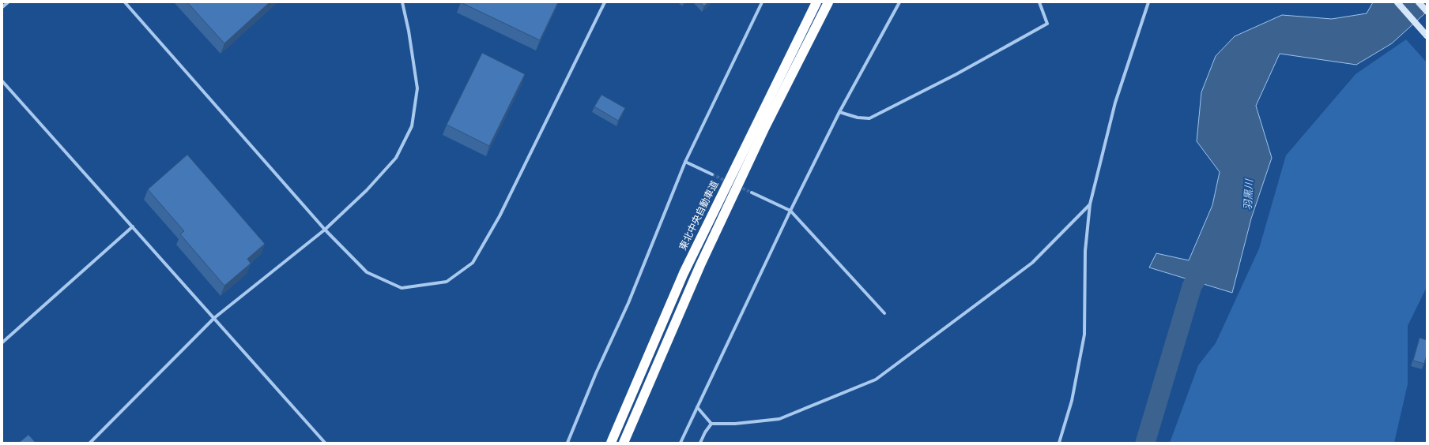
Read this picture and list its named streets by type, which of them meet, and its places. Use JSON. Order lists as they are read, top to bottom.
{
  "streets": {
    "highway": ["東北中央自動車道"]
  },
  "water": ["羽黒川"]
}
